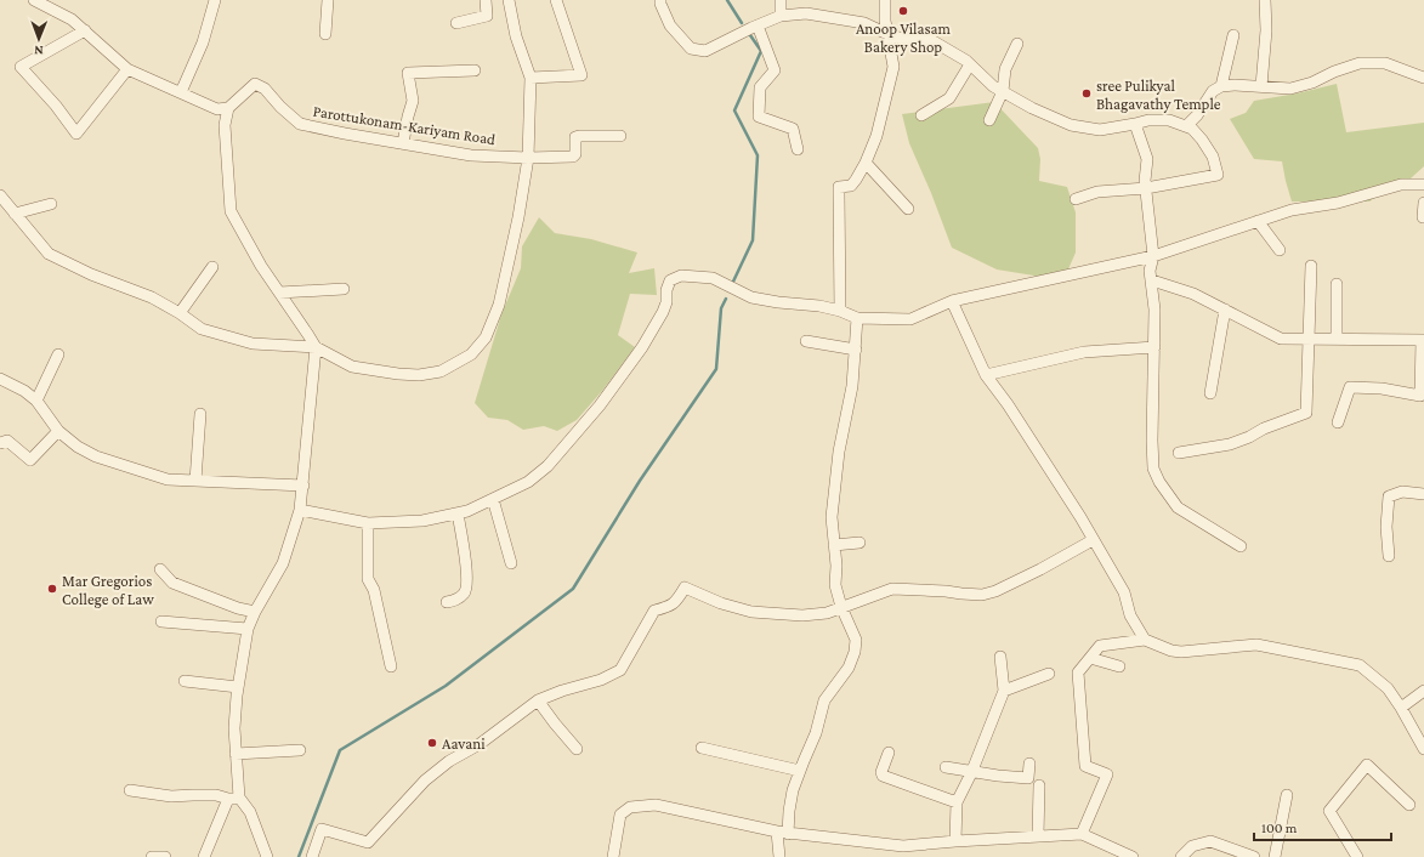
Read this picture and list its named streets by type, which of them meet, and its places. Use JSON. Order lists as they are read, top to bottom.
{
  "streets": {
    "street": ["Parottukonam-Kariyam Road"]
  },
  "places": [
    "Anoop Vilasam Bakery Shop",
    "sree Pulikyal Bhagavathy Temple",
    "Mar Gregorios College of Law",
    "Aavani"
  ],
  "scale_bar": "100 m",
  "north": "bottom"
}
